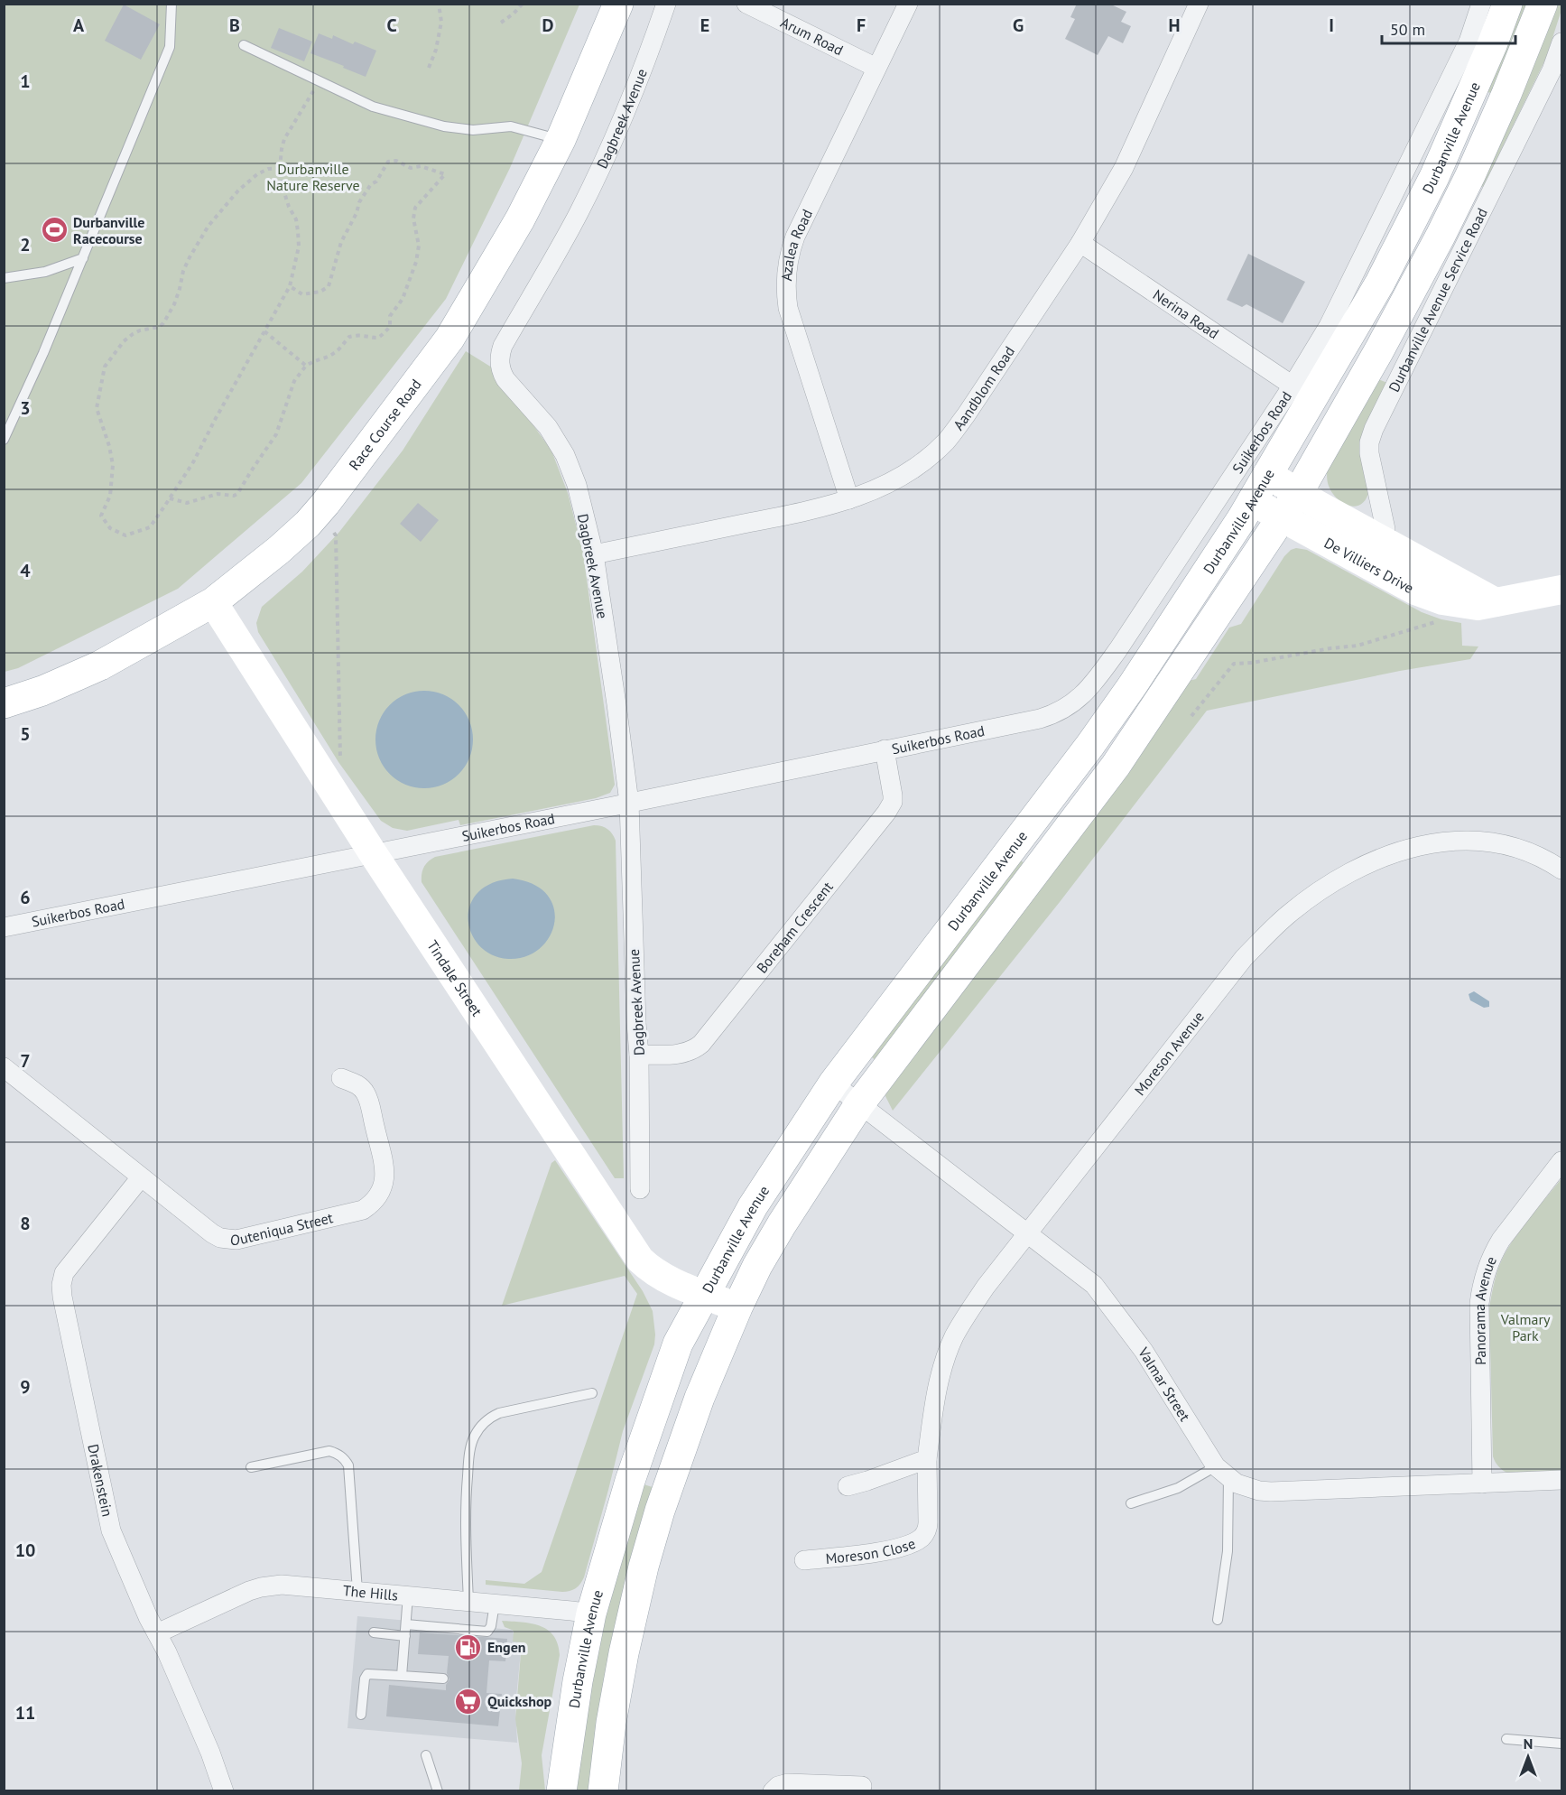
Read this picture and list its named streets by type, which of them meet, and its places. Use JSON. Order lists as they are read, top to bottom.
{
  "streets": {
    "main road": [
      "Durbanville Avenue",
      "Race Course Road",
      "De Villiers Drive",
      "Tindale Street"
    ],
    "street": [
      "Arum Road",
      "Dagbreek Avenue",
      "Azalea Road",
      "Durbanville Avenue Service Road",
      "Nerina Road",
      "Aandblom Road",
      "Suikerbos Road",
      "Boreham Crescent",
      "Moreson Avenue",
      "Outeniqua Street",
      "Panorama Avenue",
      "Valmar Street",
      "Drakenstein",
      "Moreson Close",
      "The Hills"
    ]
  },
  "crossings": [
    ["Arum Road", "Azalea Road"],
    ["Dagbreek Avenue", "Aandblom Road"],
    ["Dagbreek Avenue", "Suikerbos Road"],
    ["Dagbreek Avenue", "Boreham Crescent"],
    ["Durbanville Avenue", "De Villiers Drive"],
    ["Durbanville Avenue", "Tindale Street"],
    ["Durbanville Avenue", "Valmar Street"],
    ["Durbanville Avenue", "The Hills"],
    ["Azalea Road", "Aandblom Road"],
    ["Durbanville Avenue Service Road", "De Villiers Drive"],
    ["Nerina Road", "Aandblom Road"],
    ["Nerina Road", "Suikerbos Road"],
    ["Race Course Road", "Tindale Street"],
    ["Suikerbos Road", "Boreham Crescent"],
    ["Suikerbos Road", "Tindale Street"],
    ["Moreson Avenue", "Valmar Street"],
    ["Moreson Avenue", "Moreson Close"],
    ["Outeniqua Street", "Drakenstein"],
    ["Drakenstein", "The Hills"]
  ],
  "parks": ["Durbanville Nature Reserve", "Valmary Park"],
  "places": {
    "sports": ["Durbanville Racecourse"],
    "fuel station": ["Engen"],
    "supermarket": ["Quickshop"]
  },
  "scale_bar": "50 m",
  "north": "top",
  "grid": {
    "columns": [
      "A",
      "B",
      "C",
      "D",
      "E",
      "F",
      "G",
      "H",
      "I"
    ],
    "rows": [
      "1",
      "2",
      "3",
      "4",
      "5",
      "6",
      "7",
      "8",
      "9",
      "10",
      "11"
    ]
  }
}
